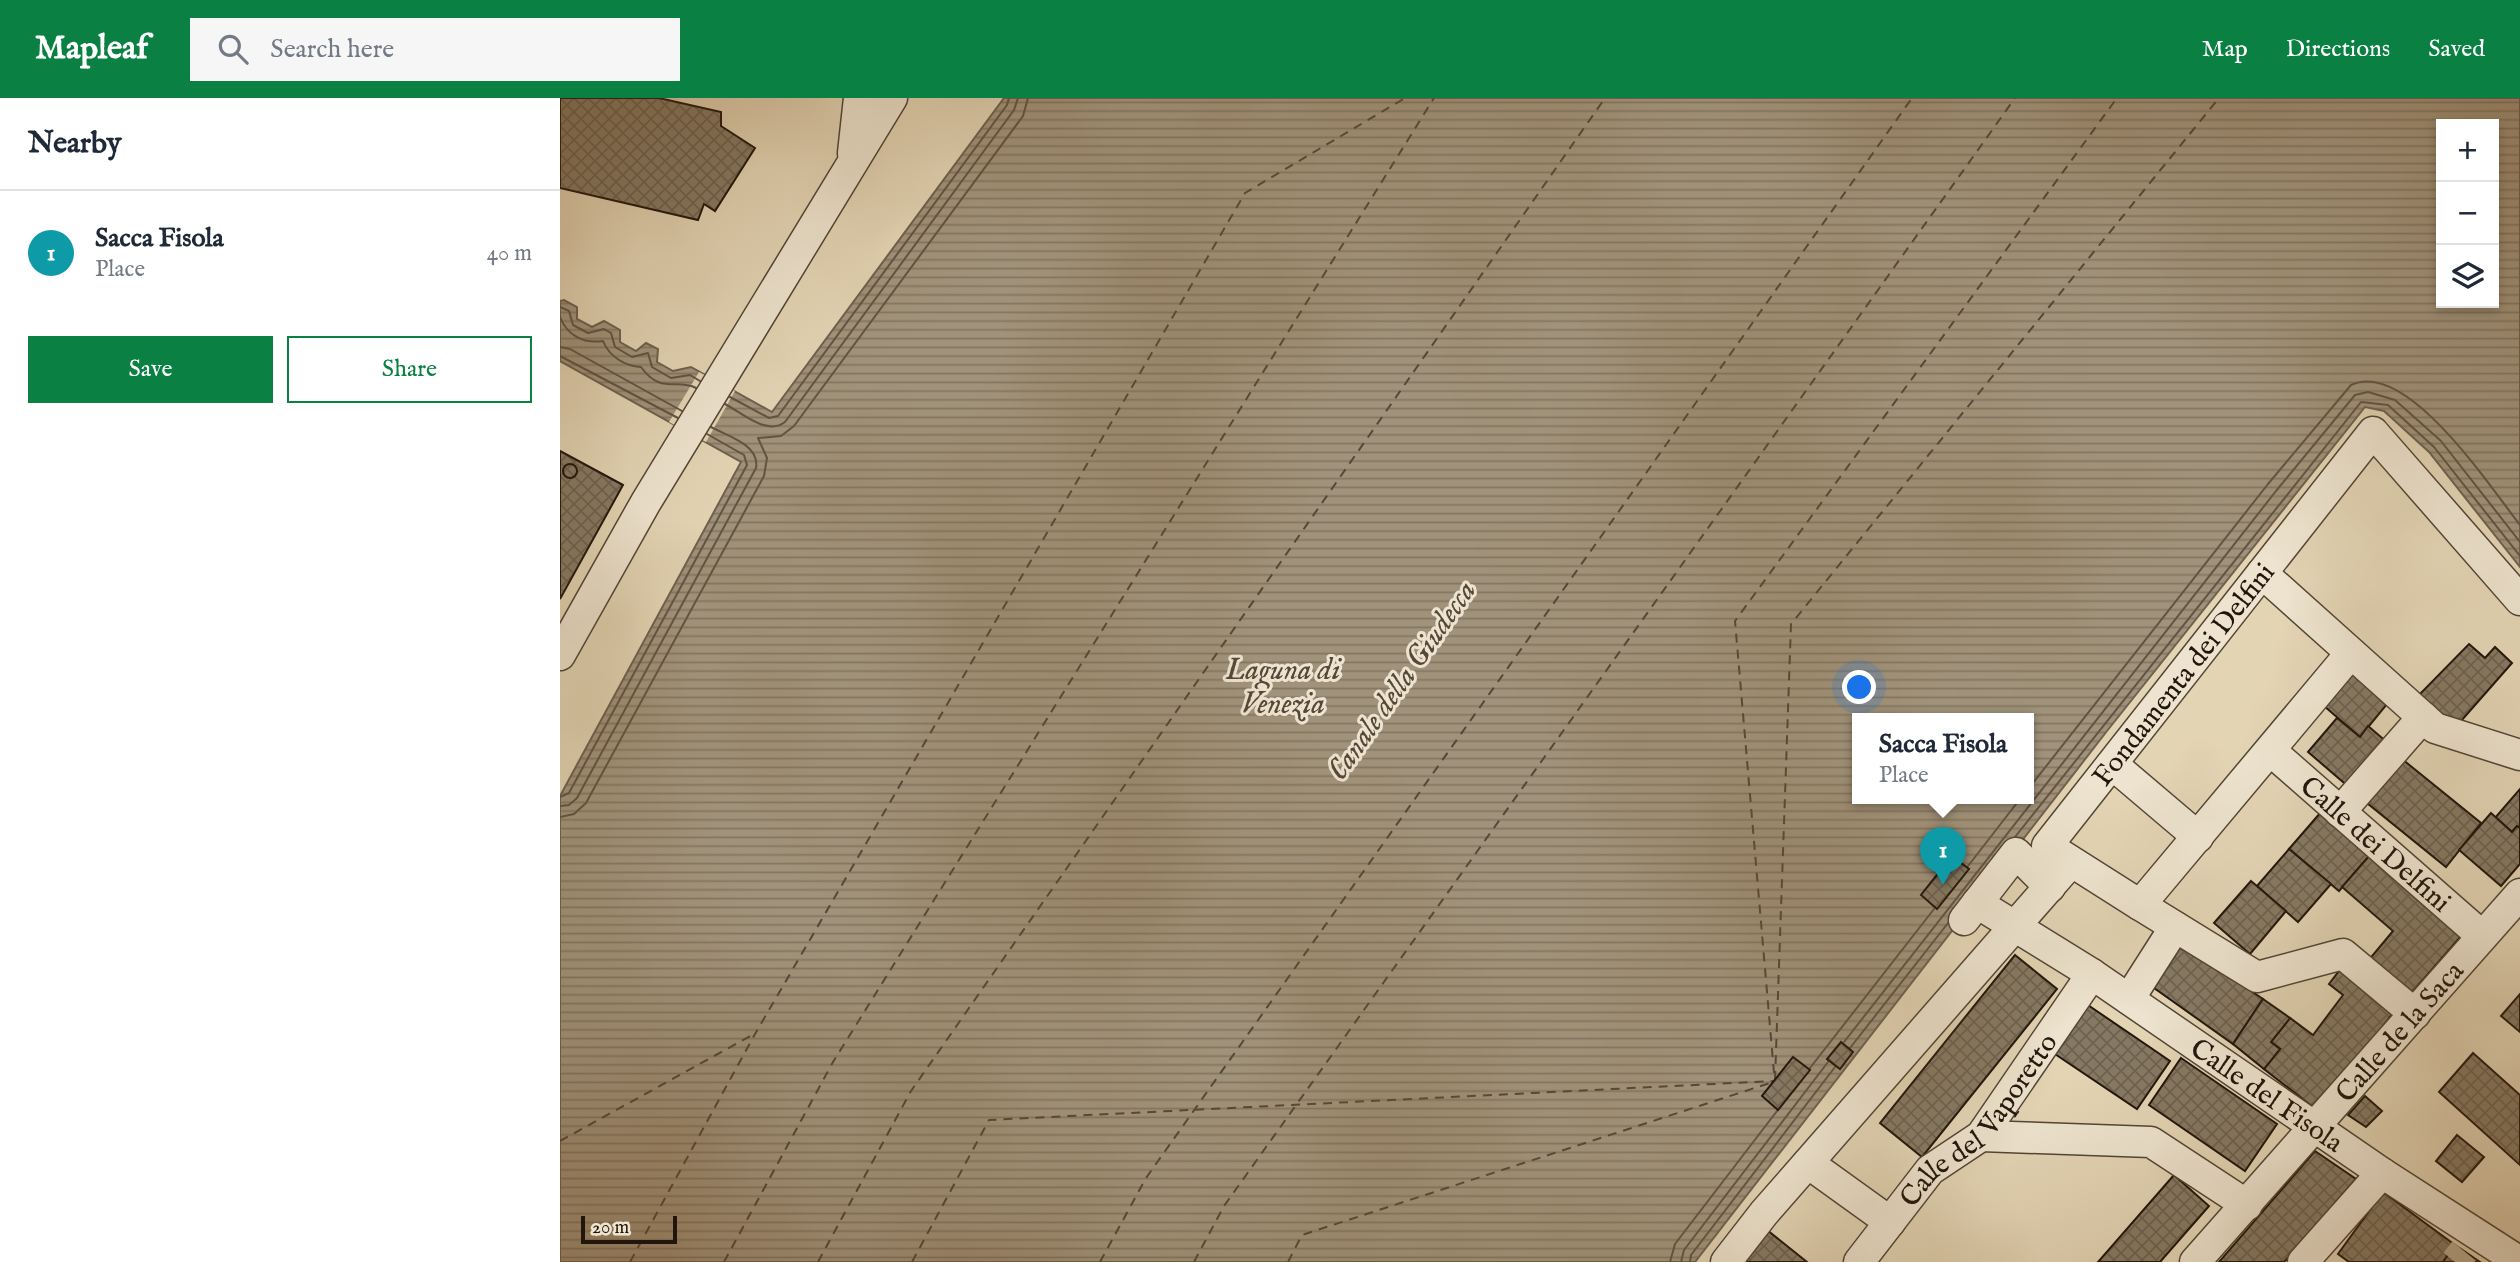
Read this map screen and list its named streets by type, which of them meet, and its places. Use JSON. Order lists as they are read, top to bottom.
{
  "streets": {
    "street": [
      "Fondamenta dei Delfini",
      "Calle dei Delfini",
      "Calle de la Saca",
      "Calle del Fisola",
      "Calle del Vaporetto"
    ]
  },
  "crossings": [
    ["Fondamenta dei Delfini", "Calle de la Saca"],
    ["Calle dei Delfini", "Calle de la Saca"],
    ["Calle de la Saca", "Calle del Fisola"],
    ["Calle del Fisola", "Calle del Vaporetto"]
  ],
  "water": ["Laguna di Venezia", "Canale della Giudecca"],
  "scale_bar": "20 m",
  "page": {
    "header": "Mapleaf",
    "search": "Search here",
    "nav": ["Map", "Directions", "Saved"],
    "heading": "Nearby",
    "map_buttons": ["+", "−"],
    "list": [
      {
        "mark": "1",
        "name": "Sacca Fisola",
        "note": "Place",
        "value": "40 m"
      }
    ],
    "buttons": ["Save", "Share"],
    "popup": ["Sacca Fisola", "Place"],
    "pins": "1",
    "scale": "20 m"
  }
}
